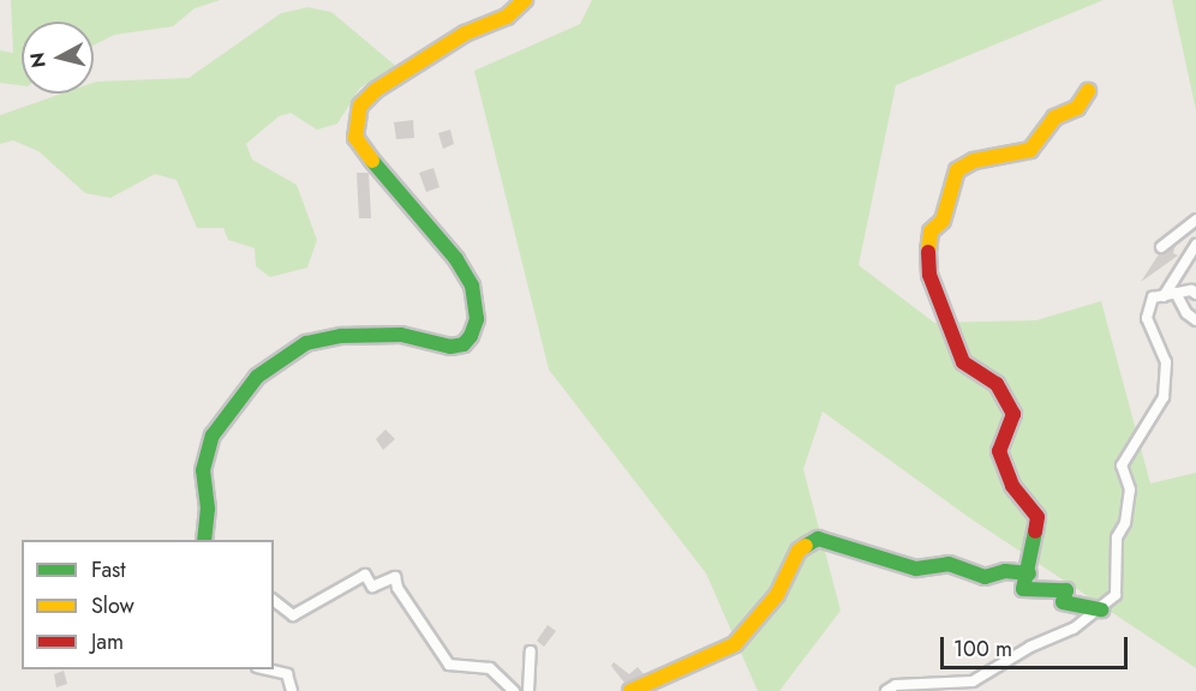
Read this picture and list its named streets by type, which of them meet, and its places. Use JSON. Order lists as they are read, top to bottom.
{
  "legend": ["Fast", "Slow", "Jam"],
  "scale_bar": "100 m",
  "north": "left"
}
